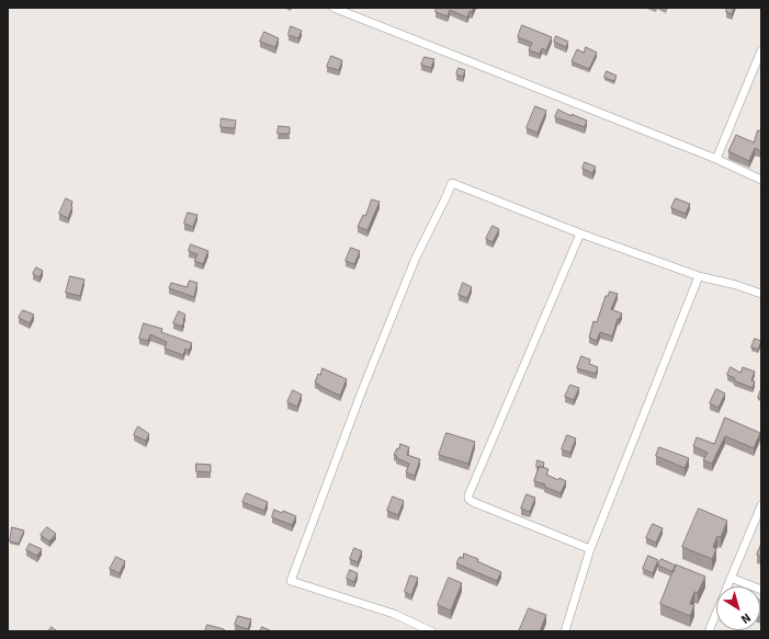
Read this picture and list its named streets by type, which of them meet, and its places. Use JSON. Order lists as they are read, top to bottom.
{
  "north": "bottom right"
}
